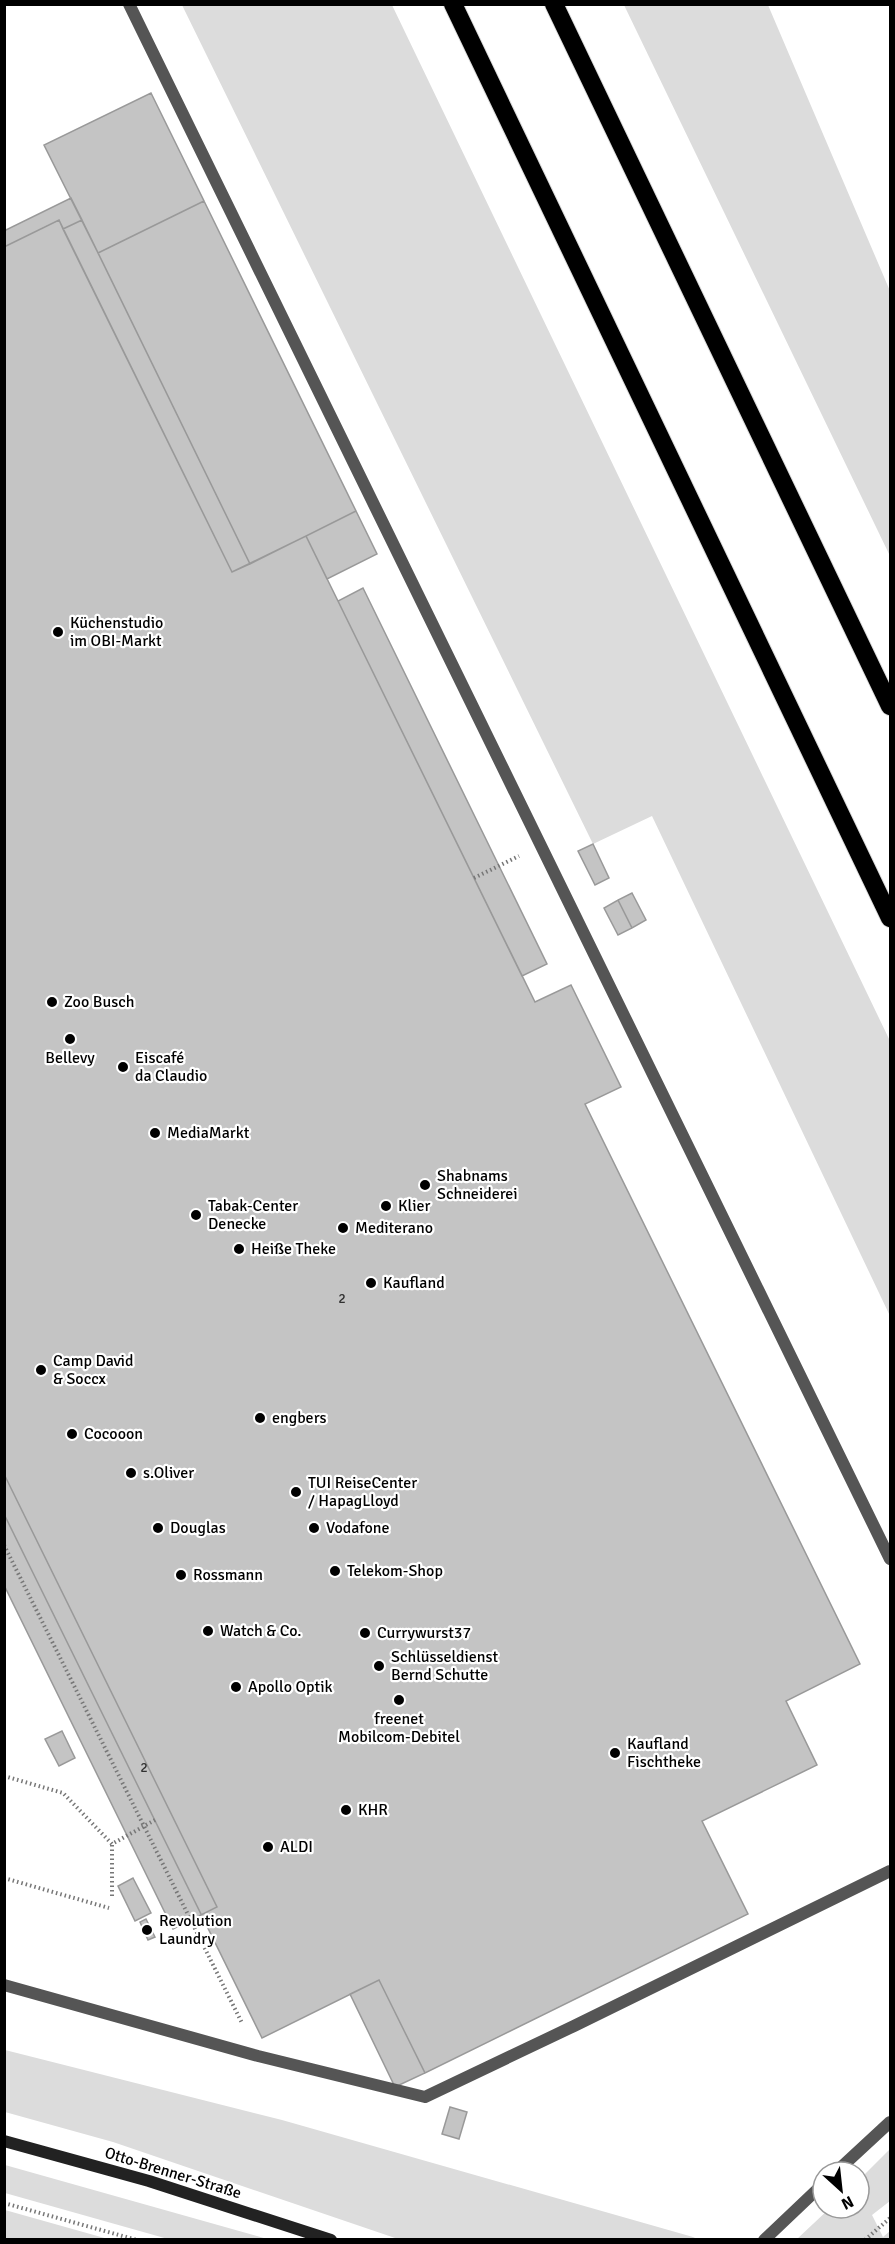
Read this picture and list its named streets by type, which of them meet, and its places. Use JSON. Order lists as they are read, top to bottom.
{
  "streets": {
    "main road": ["Otto-Brenner-Straße"]
  },
  "places": [
    "Küchenstudio im OBI-Markt",
    "Zoo Busch",
    "Bellevy",
    "Eiscafé da Claudio",
    "MediaMarkt",
    "Shabnams Schneiderei",
    "Klier",
    "Tabak-Center Denecke",
    "Mediterano",
    "Heiße Theke",
    "Kaufland",
    "Camp David & Soccx",
    "engbers",
    "Cocooon",
    "s.Oliver",
    "TUI ReiseCenter / HapagLloyd",
    "Douglas",
    "Vodafone",
    "Telekom-Shop",
    "Rossmann",
    "Watch & Co.",
    "Currywurst37",
    "Schlüsseldienst Bernd Schutte",
    "Apollo Optik",
    "freenet Mobilcom-Debitel",
    "Kaufland Fischtheke",
    "KHR",
    "ALDI",
    "Revolution Laundry"
  ],
  "house_numbers": ["2", "2"],
  "north": "bottom right"
}
